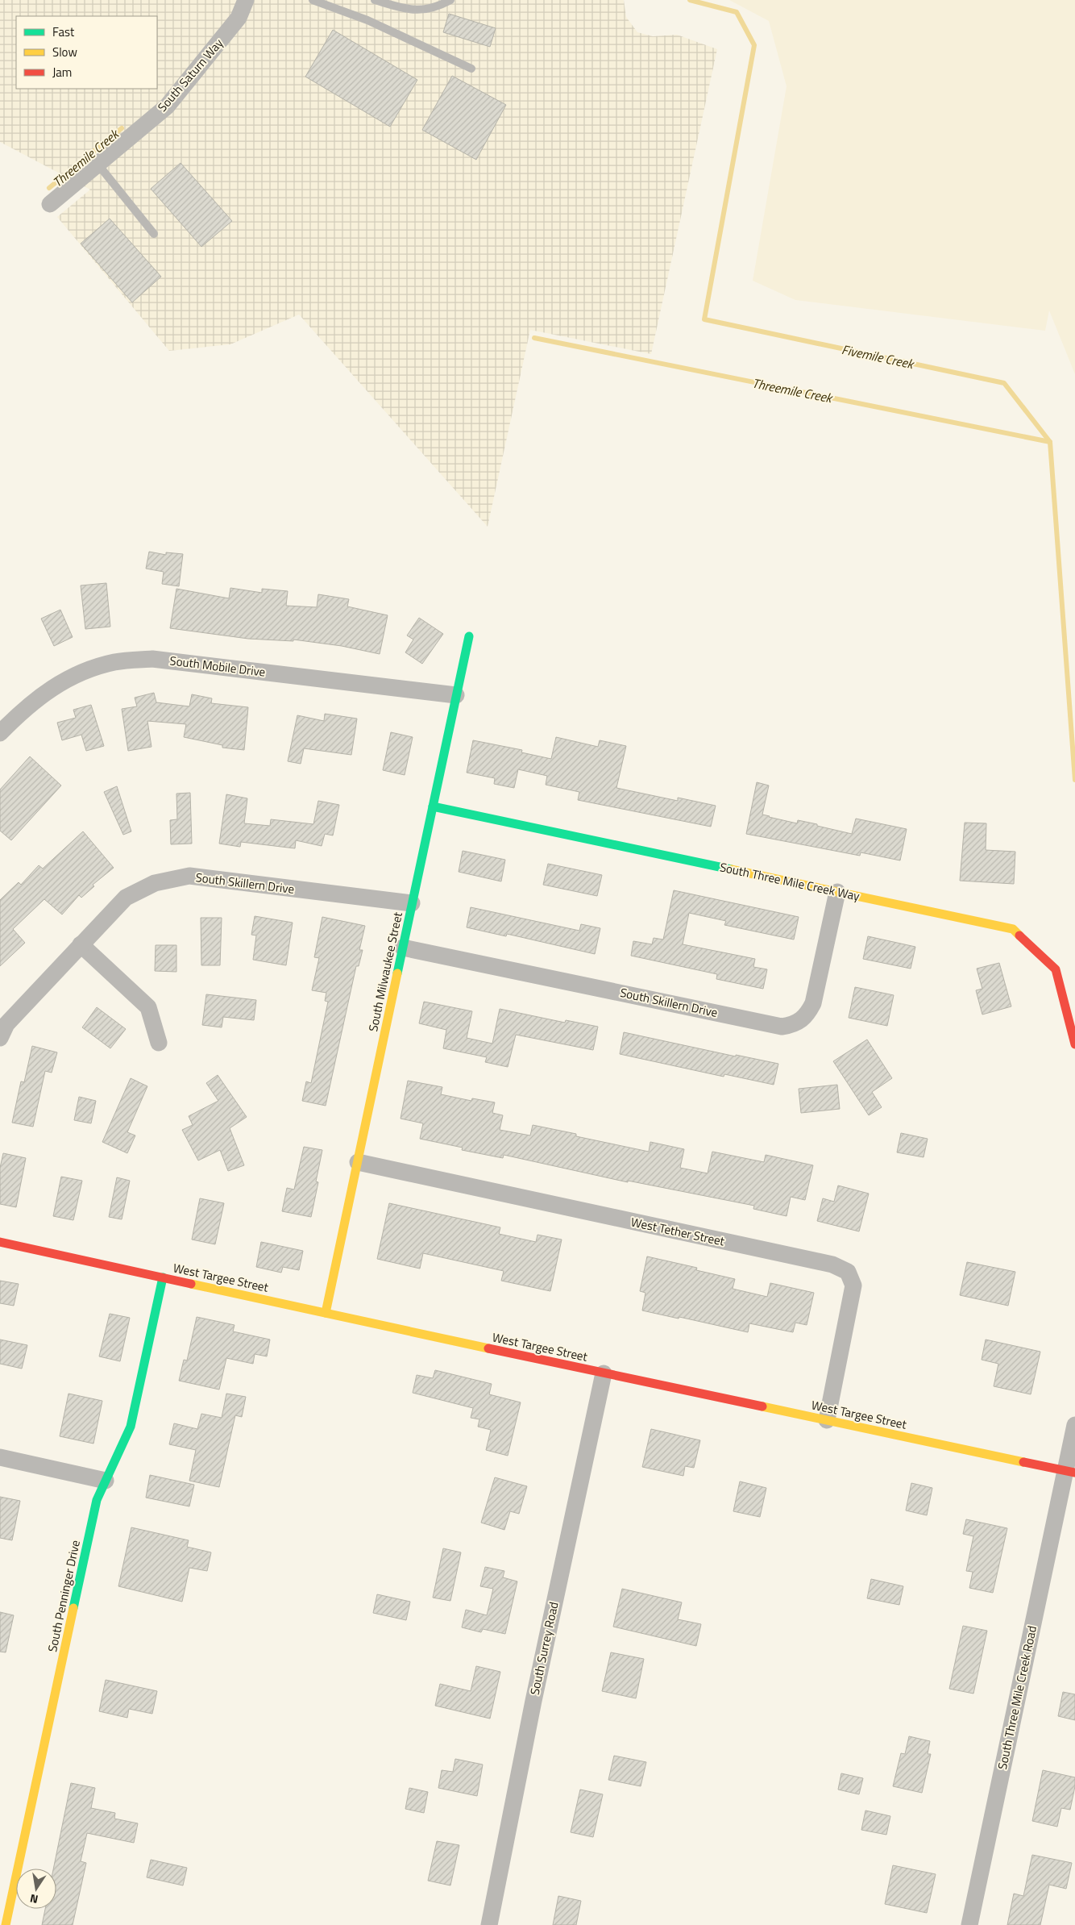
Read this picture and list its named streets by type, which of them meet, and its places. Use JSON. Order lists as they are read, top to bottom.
{
  "streets": {
    "street": [
      "South Saturn Way",
      "South Mobile Drive",
      "South Three Mile Creek Way",
      "South Skillern Drive",
      "South Milwaukee Street",
      "West Tether Street",
      "West Targee Street",
      "South Penninger Drive",
      "South Surrey Road",
      "South Three Mile Creek Road"
    ]
  },
  "crossings": [
    ["South Mobile Drive", "South Milwaukee Street"],
    ["South Three Mile Creek Way", "South Skillern Drive"],
    ["South Three Mile Creek Way", "South Milwaukee Street"],
    ["South Skillern Drive", "South Milwaukee Street"],
    ["South Milwaukee Street", "West Tether Street"],
    ["South Milwaukee Street", "West Targee Street"],
    ["West Tether Street", "West Targee Street"],
    ["West Targee Street", "South Penninger Drive"],
    ["West Targee Street", "South Surrey Road"],
    ["West Targee Street", "South Three Mile Creek Road"]
  ],
  "water": ["Threemile Creek", "Fivemile Creek"],
  "legend": ["Fast", "Slow", "Jam"],
  "north": "bottom"
}
